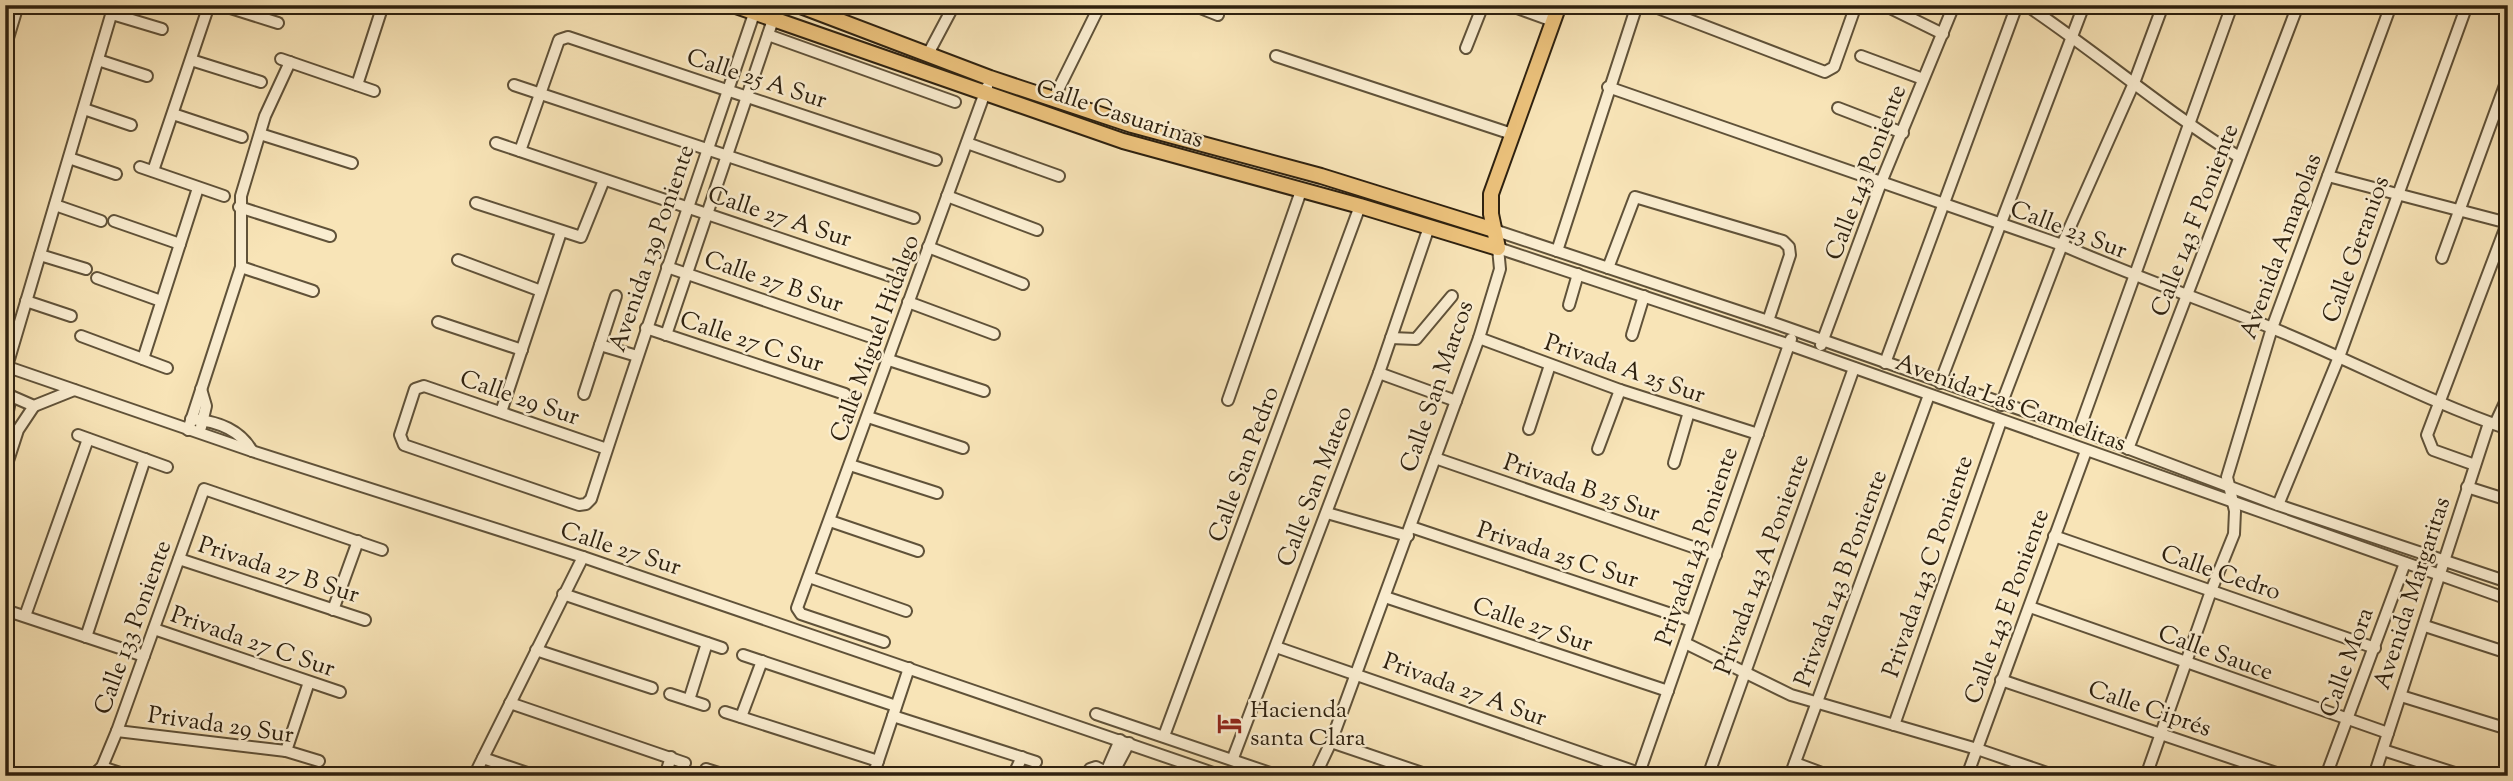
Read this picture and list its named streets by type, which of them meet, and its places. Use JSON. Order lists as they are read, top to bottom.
{
  "streets": {
    "main road": ["Calle Casuarinas", "Calle San Marcos"],
    "street": [
      "Calle 25 A Sur",
      "Calle 143 Poniente",
      "Calle 27 A Sur",
      "Calle 143 F Poniente",
      "Calle 23 Sur",
      "Avenida Amapolas",
      "Avenida 139 Poniente",
      "Calle Geranios",
      "Calle 27 B Sur",
      "Calle Miguel Hidalgo",
      "Calle 27 C Sur",
      "Privada A 25 Sur",
      "Calle 29 Sur",
      "Avenida Las Carmelitas",
      "Calle San Pedro",
      "Calle San Mateo",
      "Privada B 25 Sur",
      "Privada 143 Poniente",
      "Calle 27 Sur",
      "Privada 25 C Sur",
      "Privada 143 A Poniente",
      "Privada 143 C Poniente",
      "Privada 27 B Sur",
      "Calle Cedro",
      "Privada 143 B Poniente",
      "Avenida Margaritas",
      "Calle 143 E Poniente",
      "Calle 133 Poniente",
      "Privada 27 C Sur",
      "Calle Sauce",
      "Calle Mora",
      "Privada 27 A Sur",
      "Calle Ciprés",
      "Privada 29 Sur"
    ]
  },
  "crossings": [
    ["Calle 25 A Sur", "Avenida 139 Poniente"],
    ["Calle Casuarinas", "Avenida 139 Poniente"],
    ["Calle Casuarinas", "Calle Miguel Hidalgo"],
    ["Calle Casuarinas", "Calle San Marcos"],
    ["Calle Casuarinas", "Avenida Las Carmelitas"],
    ["Calle Casuarinas", "Calle San Pedro"],
    ["Calle Casuarinas", "Calle San Mateo"],
    ["Calle 143 Poniente", "Calle 23 Sur"],
    ["Calle 143 Poniente", "Avenida Las Carmelitas"],
    ["Calle 27 A Sur", "Avenida 139 Poniente"],
    ["Calle 143 F Poniente", "Calle 23 Sur"],
    ["Calle 143 F Poniente", "Avenida Las Carmelitas"],
    ["Calle 23 Sur", "Avenida Amapolas"],
    ["Calle 23 Sur", "Calle Geranios"],
    ["Calle 23 Sur", "Avenida Margaritas"],
    ["Avenida Amapolas", "Avenida Las Carmelitas"],
    ["Avenida Amapolas", "Calle Cedro"],
    ["Avenida Amapolas", "Calle Sauce"],
    ["Avenida Amapolas", "Calle Ciprés"],
    ["Avenida 139 Poniente", "Calle 27 B Sur"],
    ["Avenida 139 Poniente", "Calle 27 C Sur"],
    ["Avenida 139 Poniente", "Calle 29 Sur"],
    ["Calle Geranios", "Avenida Las Carmelitas"],
    ["Privada A 25 Sur", "Calle San Marcos"],
    ["Privada A 25 Sur", "Privada 143 Poniente"],
    ["Calle San Marcos", "Avenida Las Carmelitas"],
    ["Calle San Marcos", "Privada B 25 Sur"],
    ["Calle San Marcos", "Calle 27 Sur"],
    ["Calle San Marcos", "Privada 25 C Sur"],
    ["Calle San Marcos", "Privada 27 A Sur"],
    ["Avenida Las Carmelitas", "Privada 143 Poniente"],
    ["Avenida Las Carmelitas", "Privada 143 A Poniente"],
    ["Avenida Las Carmelitas", "Privada 143 C Poniente"],
    ["Avenida Las Carmelitas", "Privada 143 B Poniente"],
    ["Avenida Las Carmelitas", "Avenida Margaritas"],
    ["Avenida Las Carmelitas", "Calle 143 E Poniente"],
    ["Avenida Las Carmelitas", "Calle Mora"],
    ["Calle San Mateo", "Privada 25 C Sur"],
    ["Calle San Mateo", "Privada 27 A Sur"],
    ["Privada B 25 Sur", "Privada 143 Poniente"],
    ["Privada 143 Poniente", "Calle 27 Sur"],
    ["Privada 143 Poniente", "Privada 25 C Sur"],
    ["Privada 143 Poniente", "Privada 27 A Sur"],
    ["Privada 27 B Sur", "Calle 133 Poniente"],
    ["Calle Cedro", "Calle 143 E Poniente"],
    ["Calle Cedro", "Calle Mora"],
    ["Avenida Margaritas", "Calle Sauce"],
    ["Calle 143 E Poniente", "Calle Sauce"],
    ["Calle 143 E Poniente", "Calle Ciprés"],
    ["Calle 133 Poniente", "Privada 27 C Sur"],
    ["Calle 133 Poniente", "Privada 29 Sur"],
    ["Calle Sauce", "Calle Mora"]
  ],
  "places": {
    "hotel": ["Hacienda santa Clara"]
  }
}
